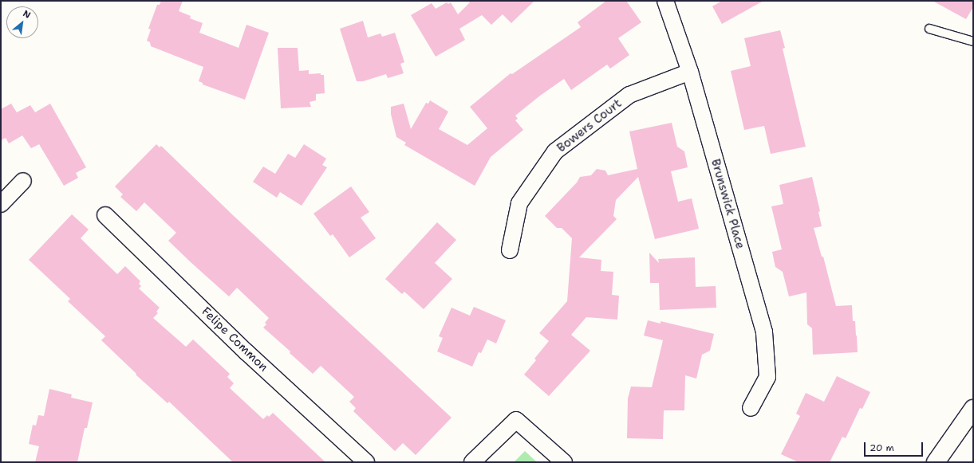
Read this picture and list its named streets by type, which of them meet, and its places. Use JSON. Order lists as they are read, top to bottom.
{
  "streets": {
    "street": ["Bowers Court", "Brunswick Place", "Felipe Common"]
  },
  "crossings": [
    ["Bowers Court", "Brunswick Place"]
  ],
  "scale_bar": "20 m",
  "north": "top right"
}
